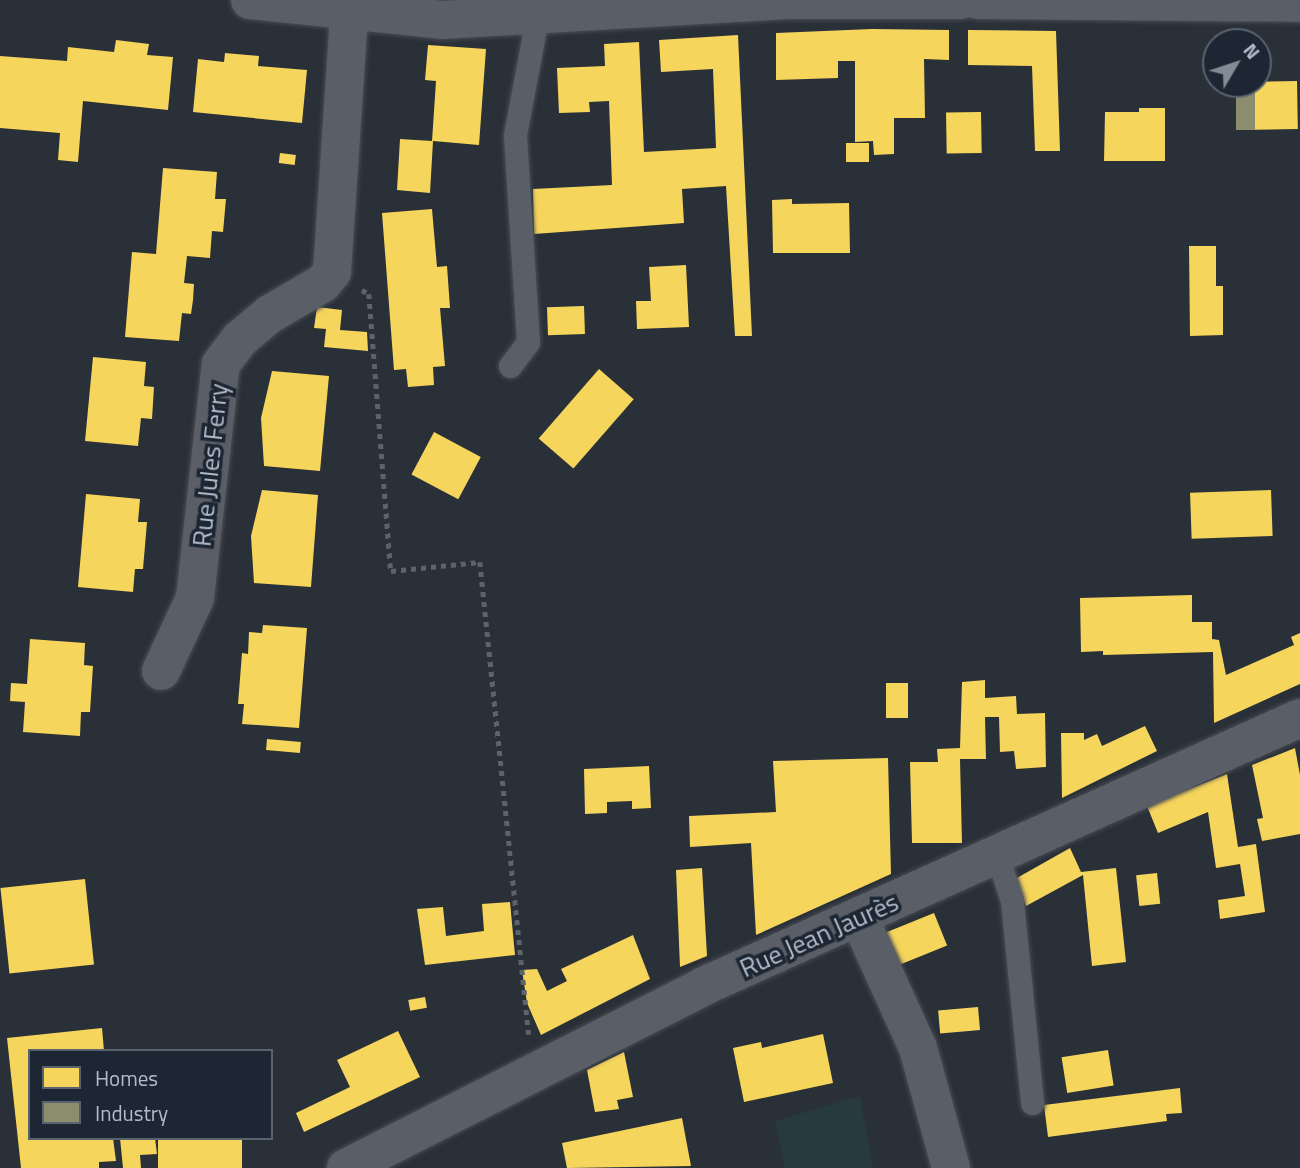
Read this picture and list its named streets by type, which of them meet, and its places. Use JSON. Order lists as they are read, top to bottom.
{
  "streets": {
    "street": ["Rue Jules Ferry", "Rue Jean Jaurès"]
  },
  "legend": ["Homes", "Industry"],
  "north": "top right"
}
